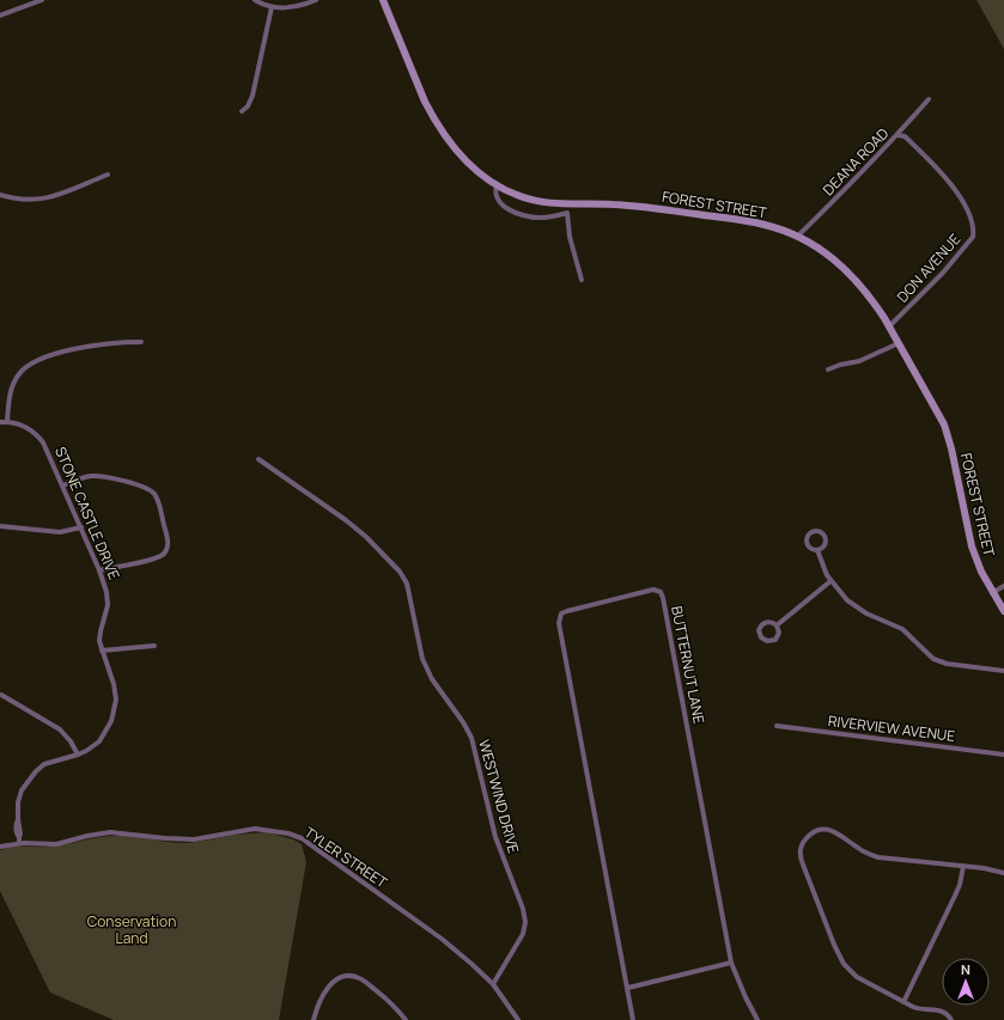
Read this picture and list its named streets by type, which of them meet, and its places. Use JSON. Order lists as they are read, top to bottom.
{
  "streets": {
    "street": [
      "DEANA ROAD",
      "FOREST STREET",
      "DON AVENUE",
      "STONE CASTLE DRIVE",
      "BUTTERNUT LANE",
      "RIVERVIEW AVENUE",
      "WESTWIND DRIVE",
      "TYLER STREET"
    ]
  },
  "crossings": [
    ["DEANA ROAD", "FOREST STREET"],
    ["DEANA ROAD", "DON AVENUE"],
    ["FOREST STREET", "DON AVENUE"],
    ["STONE CASTLE DRIVE", "TYLER STREET"],
    ["WESTWIND DRIVE", "TYLER STREET"]
  ],
  "parks": ["Conservation Land"],
  "north": "top"
}
